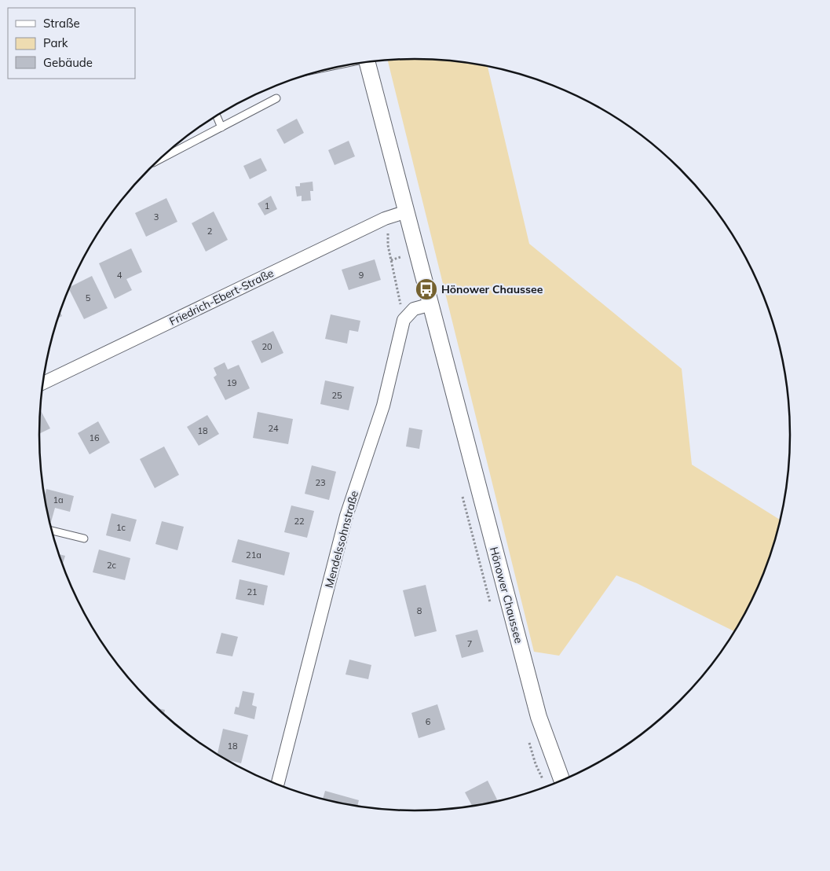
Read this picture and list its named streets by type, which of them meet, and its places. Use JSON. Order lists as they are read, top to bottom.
{
  "streets": {
    "street": ["Friedrich-Ebert-Straße", "Mendelssohnstraße", "Hönower Chaussee"]
  },
  "crossings": [
    ["Friedrich-Ebert-Straße", "Hönower Chaussee"]
  ],
  "places": {
    "bus stop": ["Hönower Chaussee"]
  },
  "house_numbers": [
    "1",
    "3",
    "2",
    "4",
    "9",
    "5",
    "20",
    "19",
    "25",
    "24",
    "18",
    "16",
    "23",
    "1a",
    "22",
    "1c",
    "21a",
    "2c",
    "21",
    "8",
    "7",
    "6",
    "18"
  ],
  "legend": ["Straße", "Park", "Gebäude"]
}
